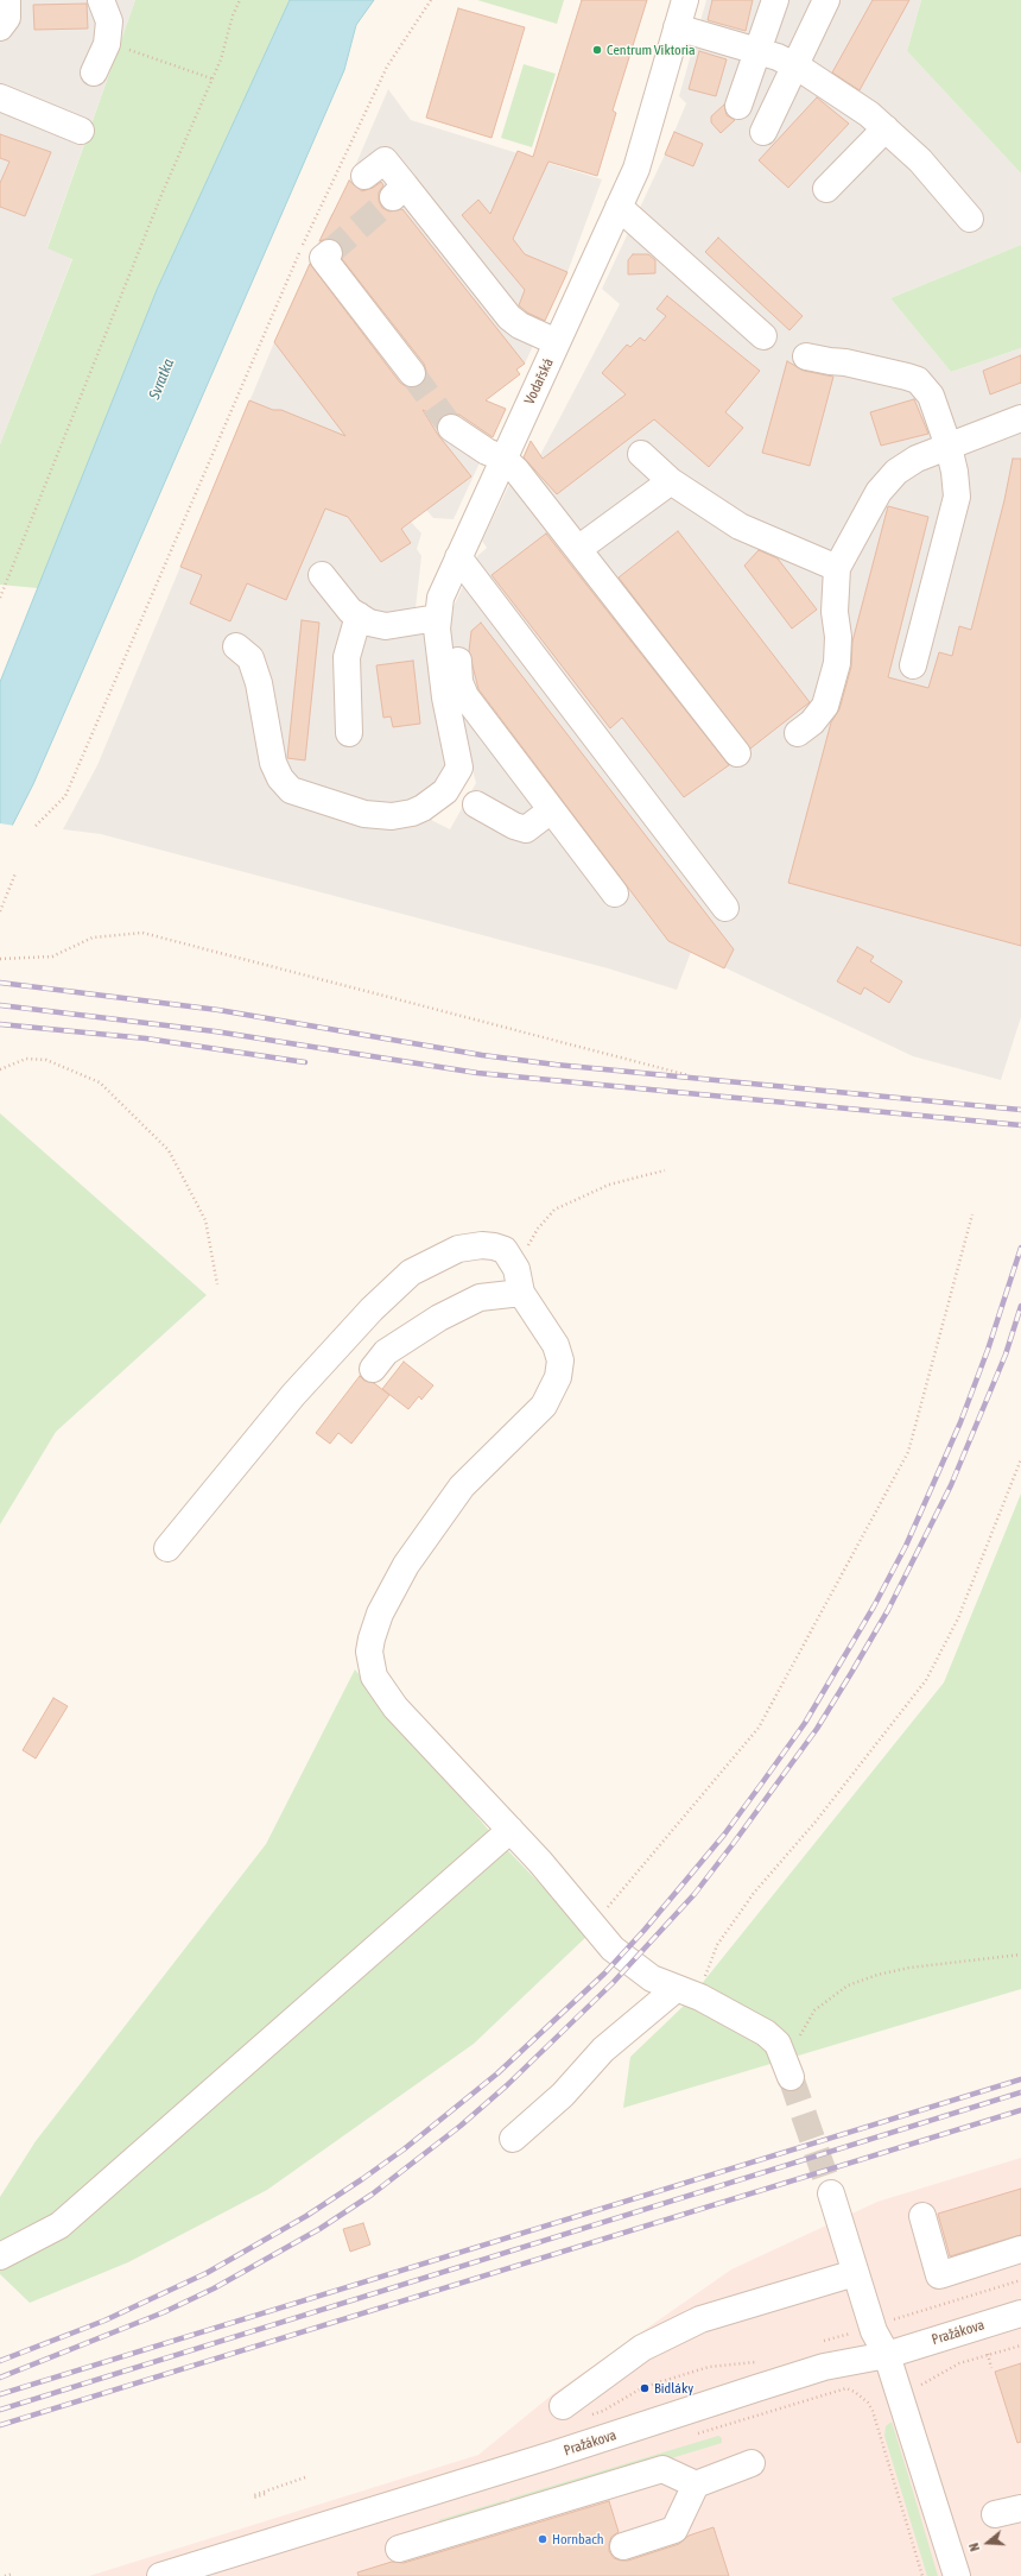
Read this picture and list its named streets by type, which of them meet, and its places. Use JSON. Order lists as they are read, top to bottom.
{
  "streets": {
    "street": ["Vodařská", "Pražákova"]
  },
  "water": ["Svratka"],
  "places": ["Centrum Viktoria", "Bidláky", "Hornbach"],
  "north": "left"
}
